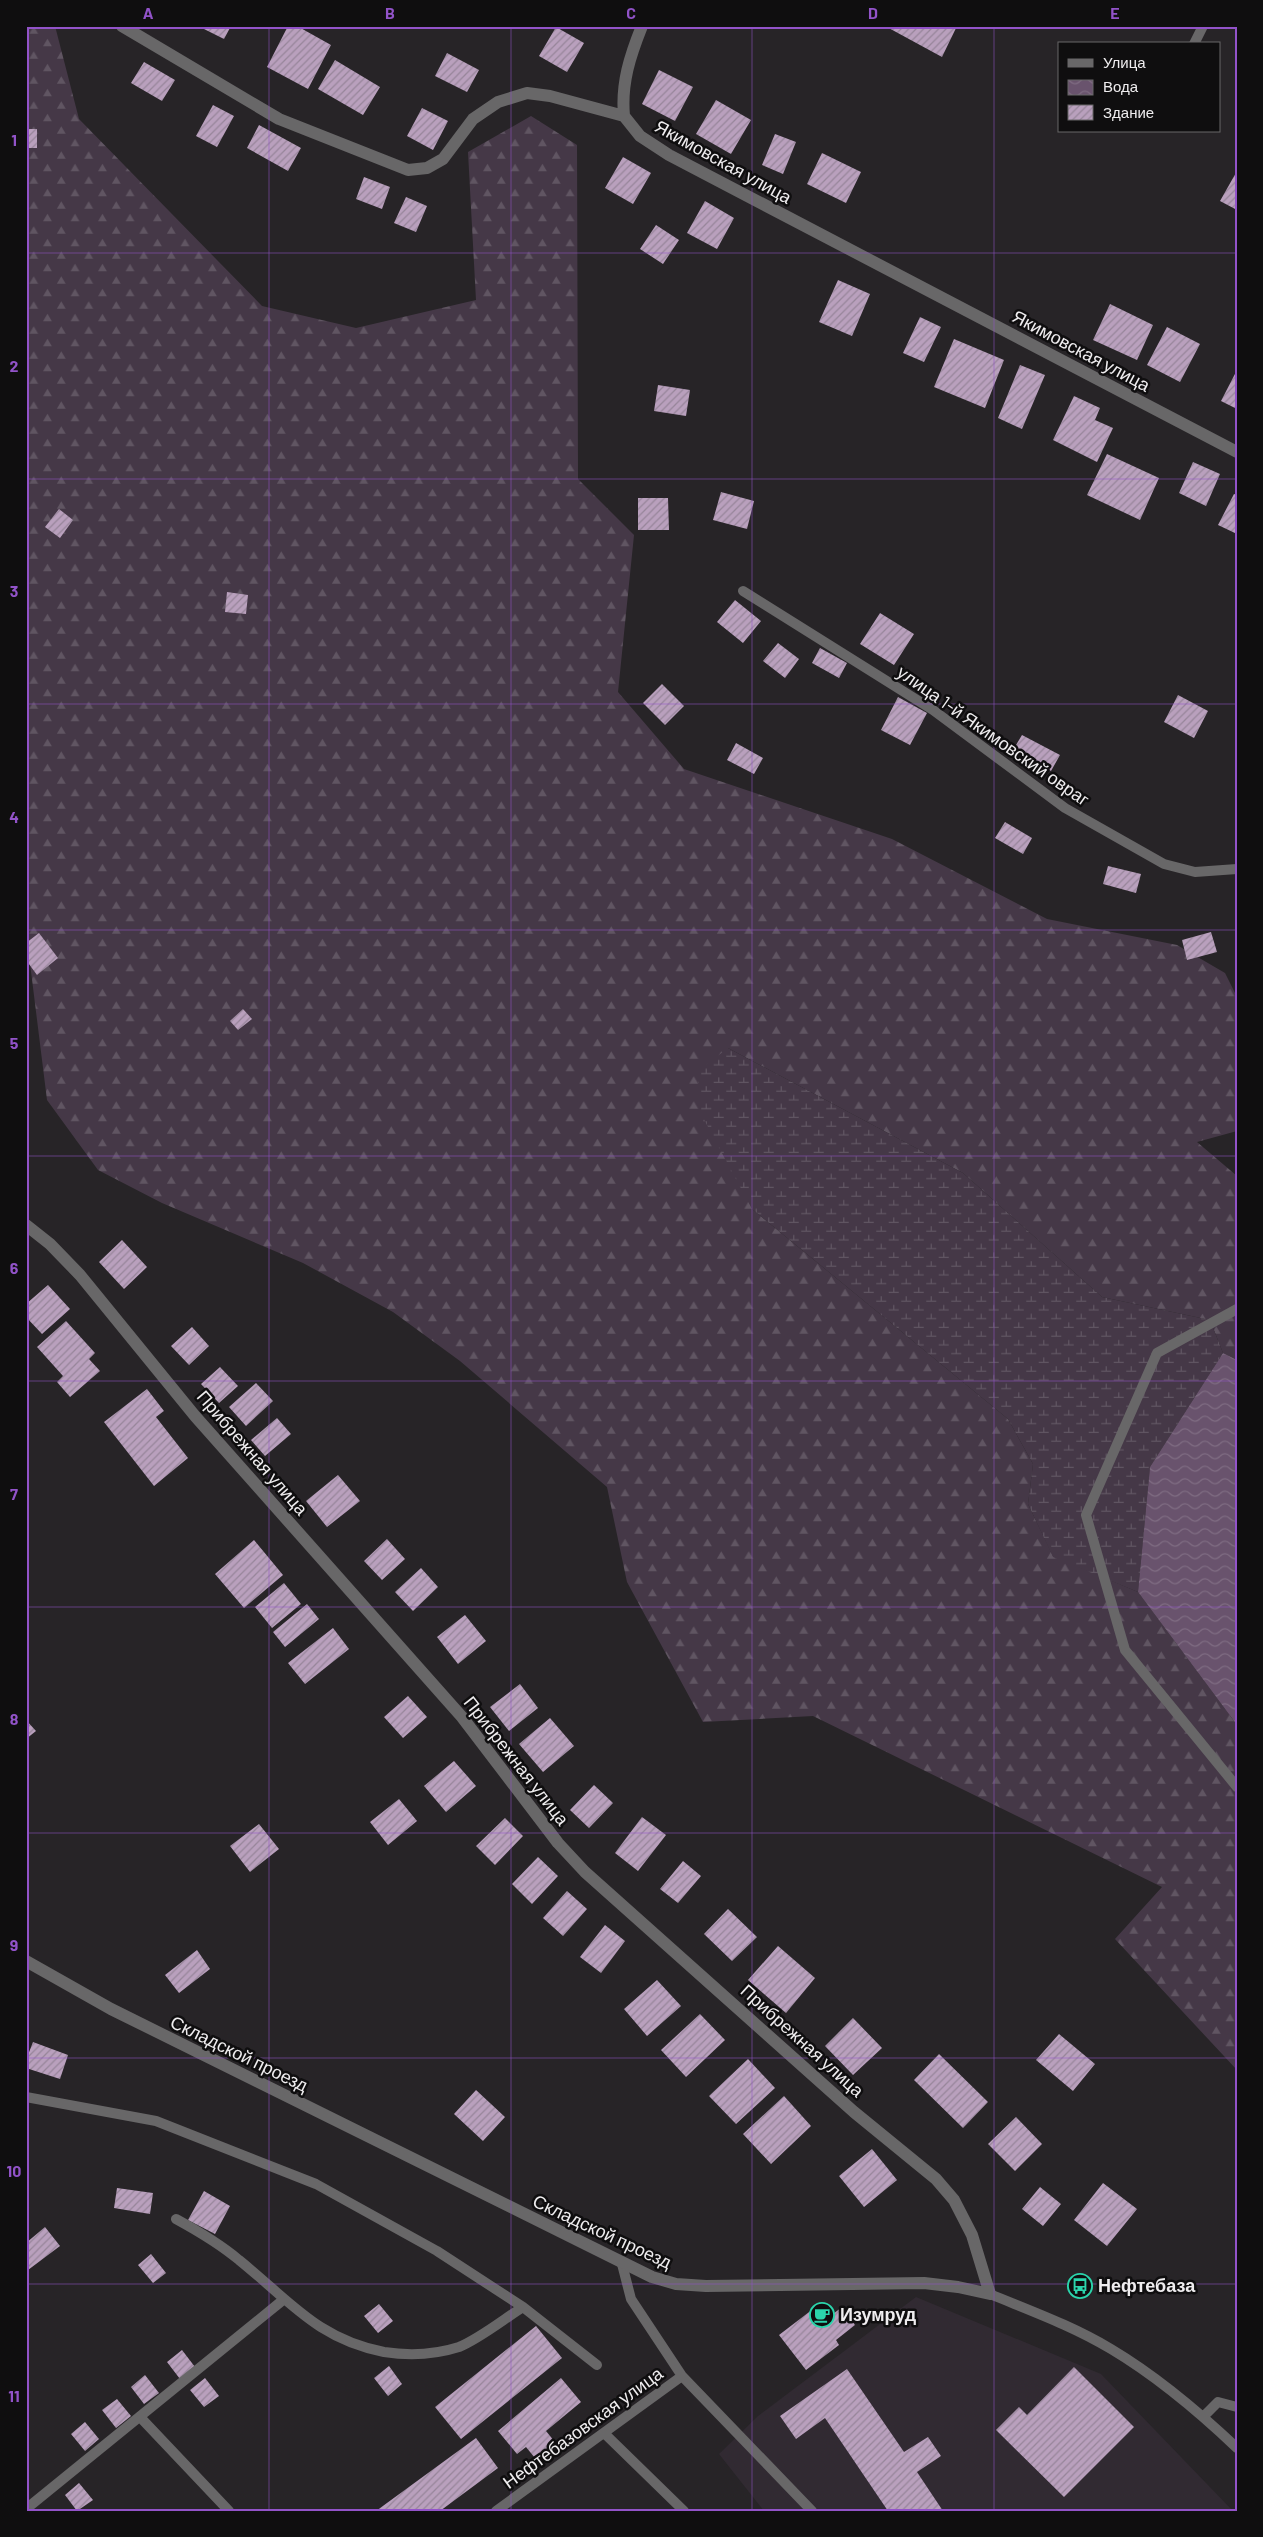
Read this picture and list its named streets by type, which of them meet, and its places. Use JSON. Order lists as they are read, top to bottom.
{
  "streets": {
    "street": ["Якимовская улица", "Прибрежная улица", "Складской проезд"],
    "lane": ["улица 1-й Якимовский овраг", "Нефтебазовская улица"]
  },
  "crossings": [
    ["Прибрежная улица", "Складской проезд"],
    ["Складской проезд", "Нефтебазовская улица"]
  ],
  "places": {
    "bus stop": ["Нефтебаза"],
    "cafe": ["Изумруд"]
  },
  "legend": ["Улица", "Вода", "Здание"],
  "grid": {
    "columns": [
      "A",
      "B",
      "C",
      "D",
      "E"
    ],
    "rows": [
      "1",
      "2",
      "3",
      "4",
      "5",
      "6",
      "7",
      "8",
      "9",
      "10",
      "11"
    ]
  }
}
